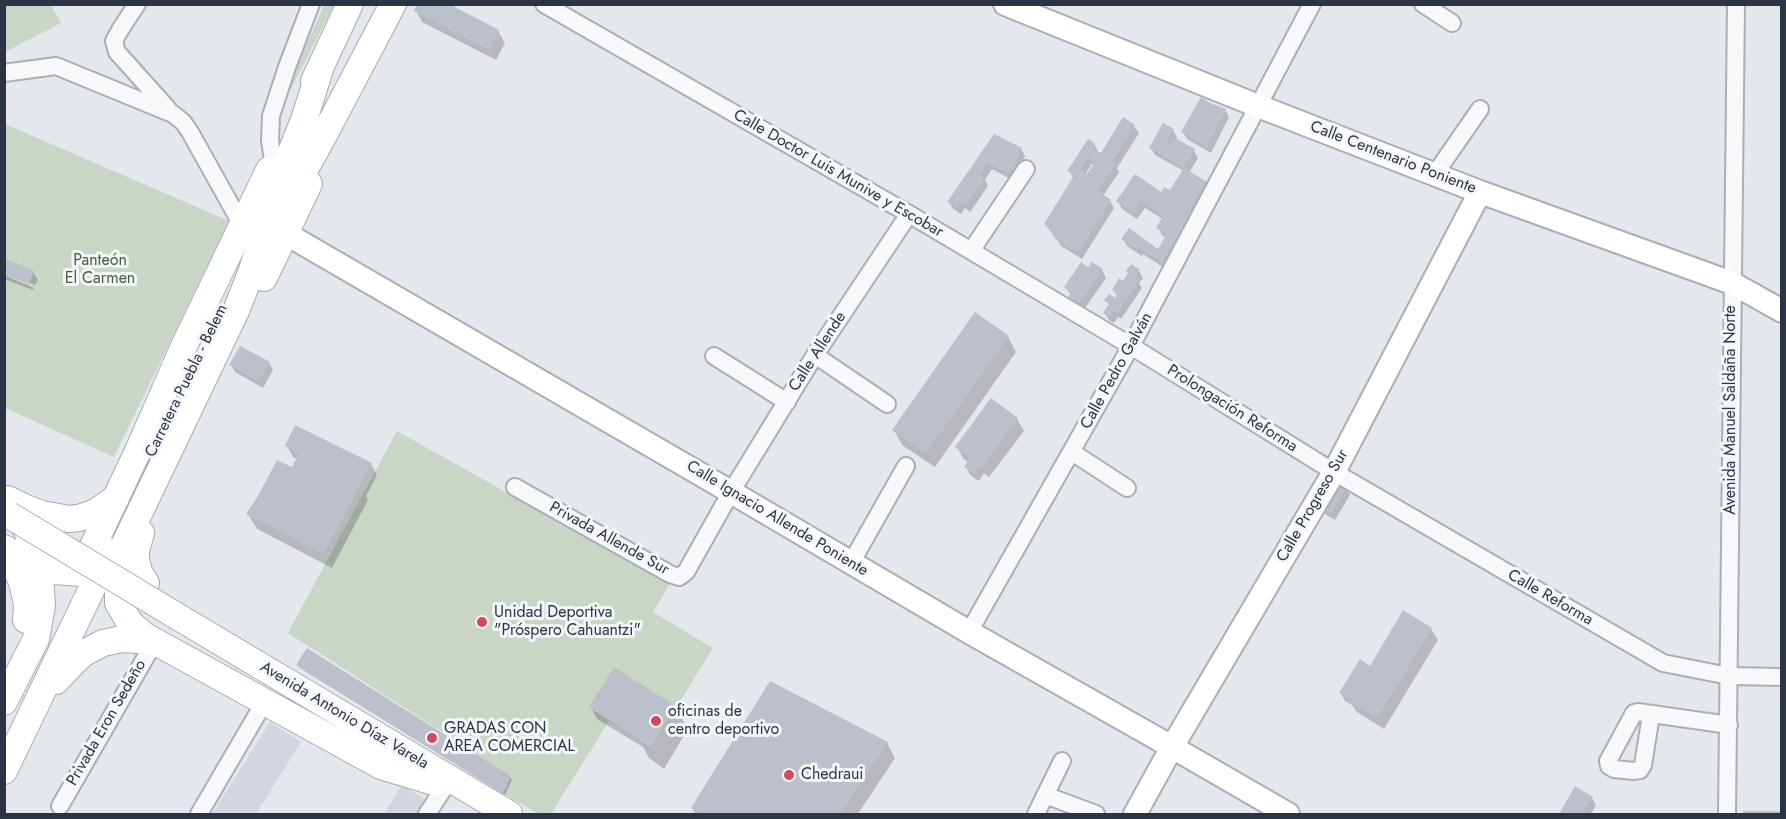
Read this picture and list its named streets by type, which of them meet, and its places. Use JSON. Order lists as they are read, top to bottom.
{
  "streets": {
    "main road": ["Carretera Puebla - Belem", "Avenida Antonio Díaz Varela"],
    "street": [
      "Calle Centenario Poniente",
      "Calle Doctor Luis Munive y Escobar",
      "Calle Allende",
      "Calle Pedro Galván",
      "Prolongación Reforma",
      "Avenida Manuel Saldaña Norte",
      "Calle Progreso Sur",
      "Calle Ignacio Allende Poniente",
      "Privada Allende Sur",
      "Calle Reforma",
      "Privada Eron Sedeño"
    ]
  },
  "crossings": [
    ["Calle Centenario Poniente", "Calle Pedro Galván"],
    ["Calle Centenario Poniente", "Avenida Manuel Saldaña Norte"],
    ["Calle Centenario Poniente", "Calle Progreso Sur"],
    ["Calle Doctor Luis Munive y Escobar", "Calle Allende"],
    ["Calle Doctor Luis Munive y Escobar", "Calle Pedro Galván"],
    ["Calle Doctor Luis Munive y Escobar", "Prolongación Reforma"],
    ["Calle Allende", "Calle Ignacio Allende Poniente"],
    ["Calle Allende", "Privada Allende Sur"],
    ["Calle Pedro Galván", "Prolongación Reforma"],
    ["Calle Pedro Galván", "Calle Ignacio Allende Poniente"],
    ["Carretera Puebla - Belem", "Calle Ignacio Allende Poniente"],
    ["Prolongación Reforma", "Calle Progreso Sur"],
    ["Prolongación Reforma", "Calle Reforma"],
    ["Avenida Manuel Saldaña Norte", "Calle Reforma"],
    ["Calle Progreso Sur", "Calle Ignacio Allende Poniente"],
    ["Calle Progreso Sur", "Calle Reforma"],
    ["Calle Ignacio Allende Poniente", "Privada Allende Sur"],
    ["Avenida Antonio Díaz Varela", "Privada Eron Sedeño"]
  ],
  "parks": ["Panteón El Carmen"],
  "places": [
    "Unidad Deportiva \"Próspero Cahuantzi\"",
    "oficinas de centro deportivo",
    "GRADAS CON AREA COMERCIAL",
    "Chedraui"
  ]
}
